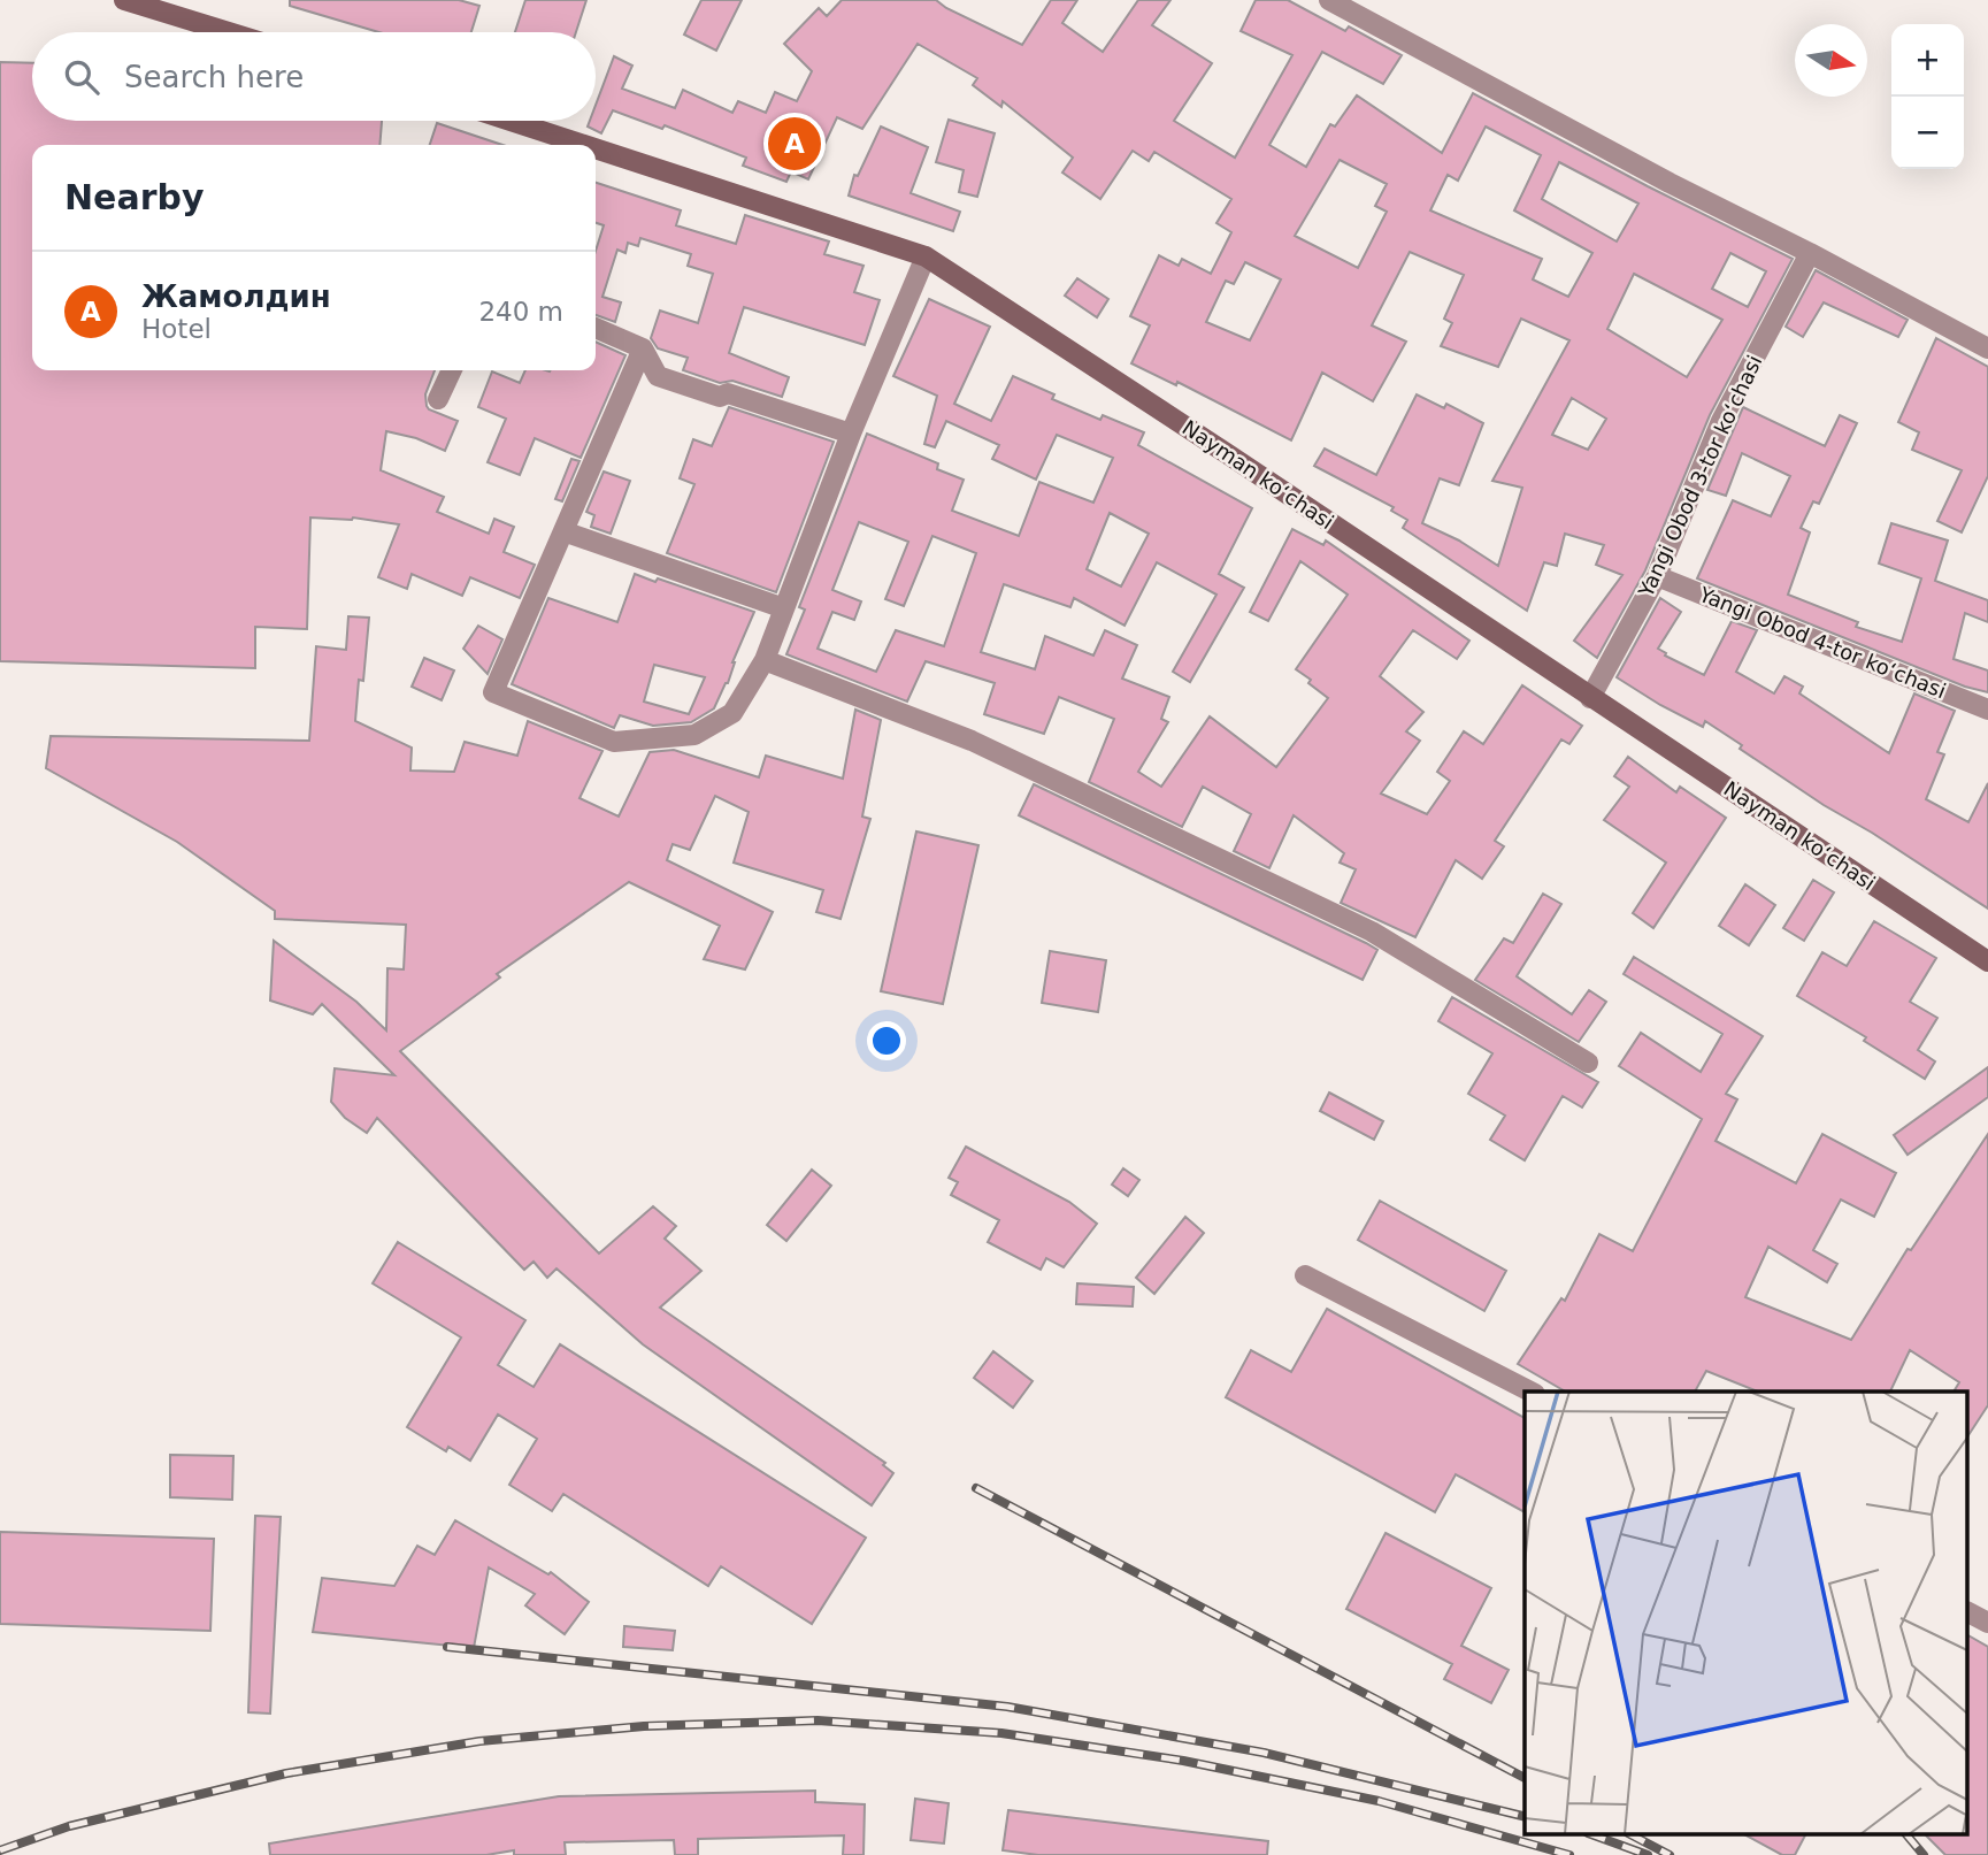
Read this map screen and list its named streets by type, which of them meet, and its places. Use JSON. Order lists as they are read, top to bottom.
{
  "streets": {
    "main road": ["Nayman koʻchasi"],
    "street": ["Yangi Obod 3-tor koʻchasi", "Yangi Obod 4-tor koʻchasi"]
  },
  "crossings": [
    ["Nayman koʻchasi", "Yangi Obod 3-tor koʻchasi"],
    ["Yangi Obod 3-tor koʻchasi", "Yangi Obod 4-tor koʻchasi"]
  ],
  "north": "right",
  "page": {
    "map_buttons": ["+", "−"],
    "search": "Search here",
    "pins": "A",
    "heading": "Nearby",
    "list": [
      {
        "mark": "A",
        "name": "Жамолдин",
        "note": "Hotel",
        "value": "240 m"
      }
    ]
  }
}
